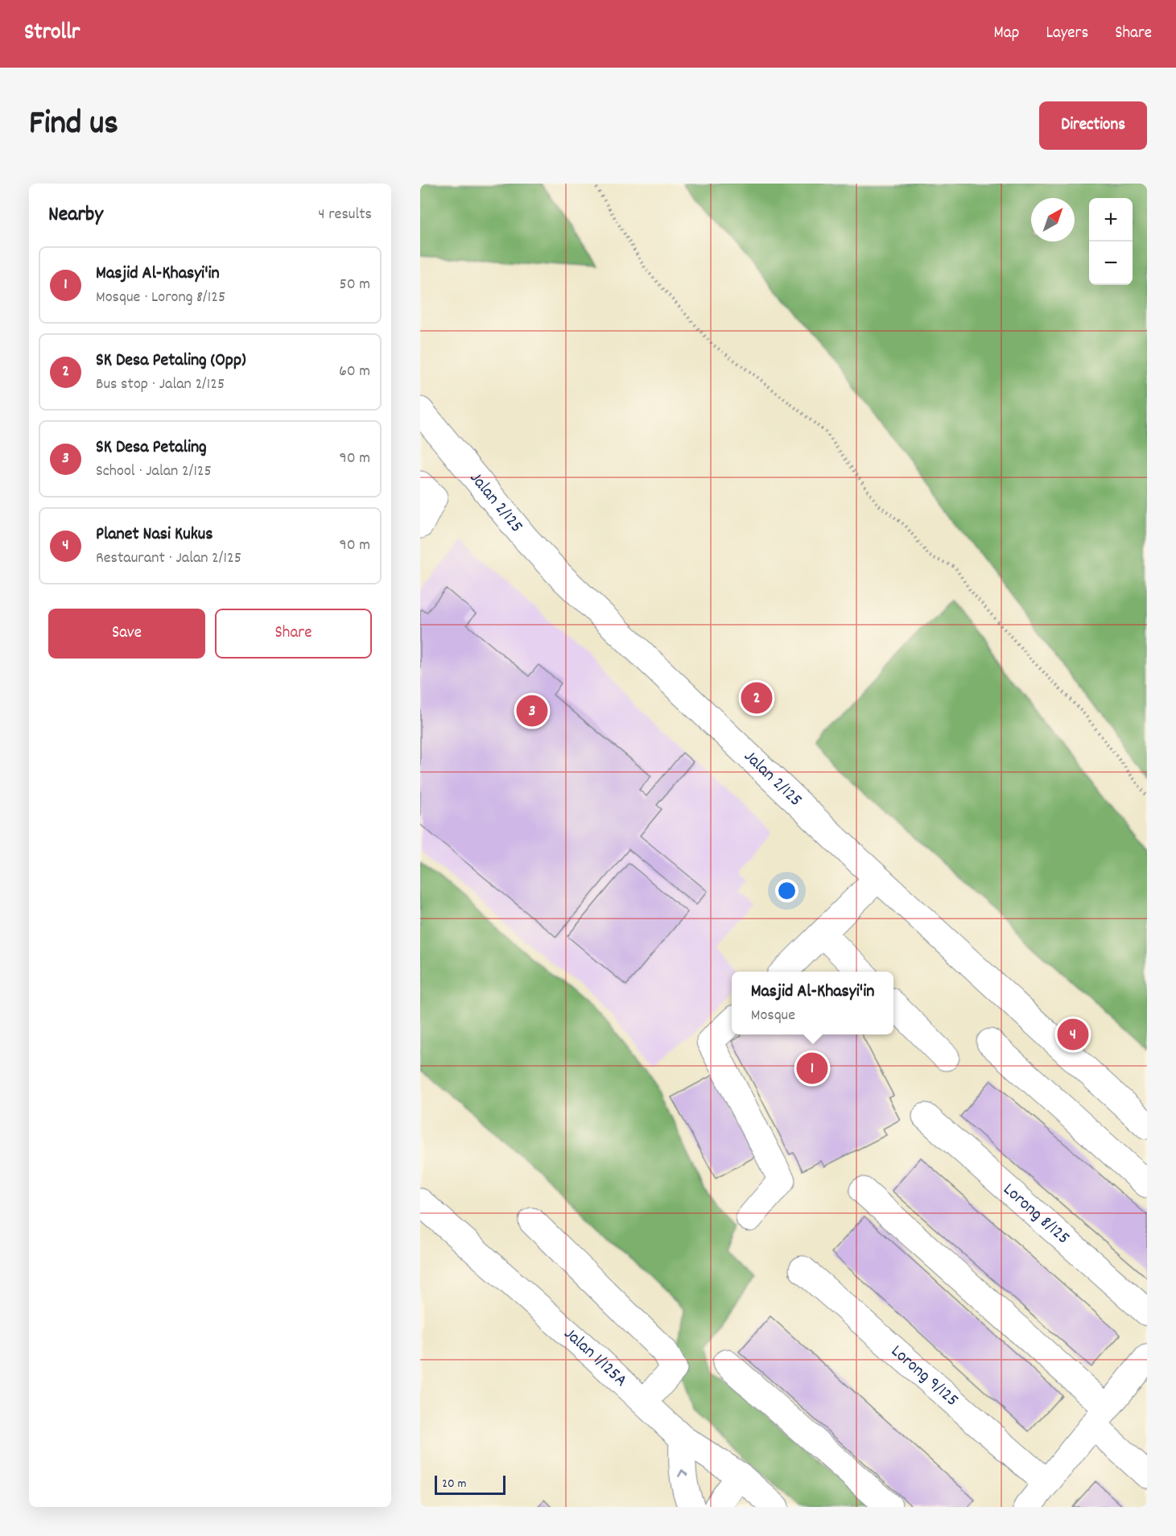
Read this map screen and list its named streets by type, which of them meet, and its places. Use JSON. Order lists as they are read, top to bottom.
{
  "streets": {
    "street": [
      "Jalan 2/125",
      "Lorong 8/125",
      "Jalan 1/125A",
      "Lorong 9/125"
    ]
  },
  "scale_bar": "20 m",
  "north": "top right",
  "page": {
    "header": "Strollr",
    "nav": ["Map", "Layers", "Share"],
    "title": "Find us",
    "buttons": [
      "Directions",
      ["Save", "Share"]
    ],
    "heading": ["Nearby", "4 results"],
    "map_buttons": ["+", "−"],
    "list": [
      {
        "mark": "1",
        "name": "Masjid Al-Khasyi'in",
        "note": "Mosque · Lorong 8/125",
        "value": "50 m"
      },
      {
        "mark": "2",
        "name": "SK Desa Petaling (Opp)",
        "note": "Bus stop · Jalan 2/125",
        "value": "60 m"
      },
      {
        "mark": "3",
        "name": "SK Desa Petaling",
        "note": "School · Jalan 2/125",
        "value": "90 m"
      },
      {
        "mark": "4",
        "name": "Planet Nasi Kukus",
        "note": "Restaurant · Jalan 2/125",
        "value": "90 m"
      }
    ],
    "pins": [
      "2",
      "3",
      "4",
      "1"
    ],
    "popup": ["Masjid Al-Khasyi'in", "Mosque"],
    "scale": "20 m"
  }
}
